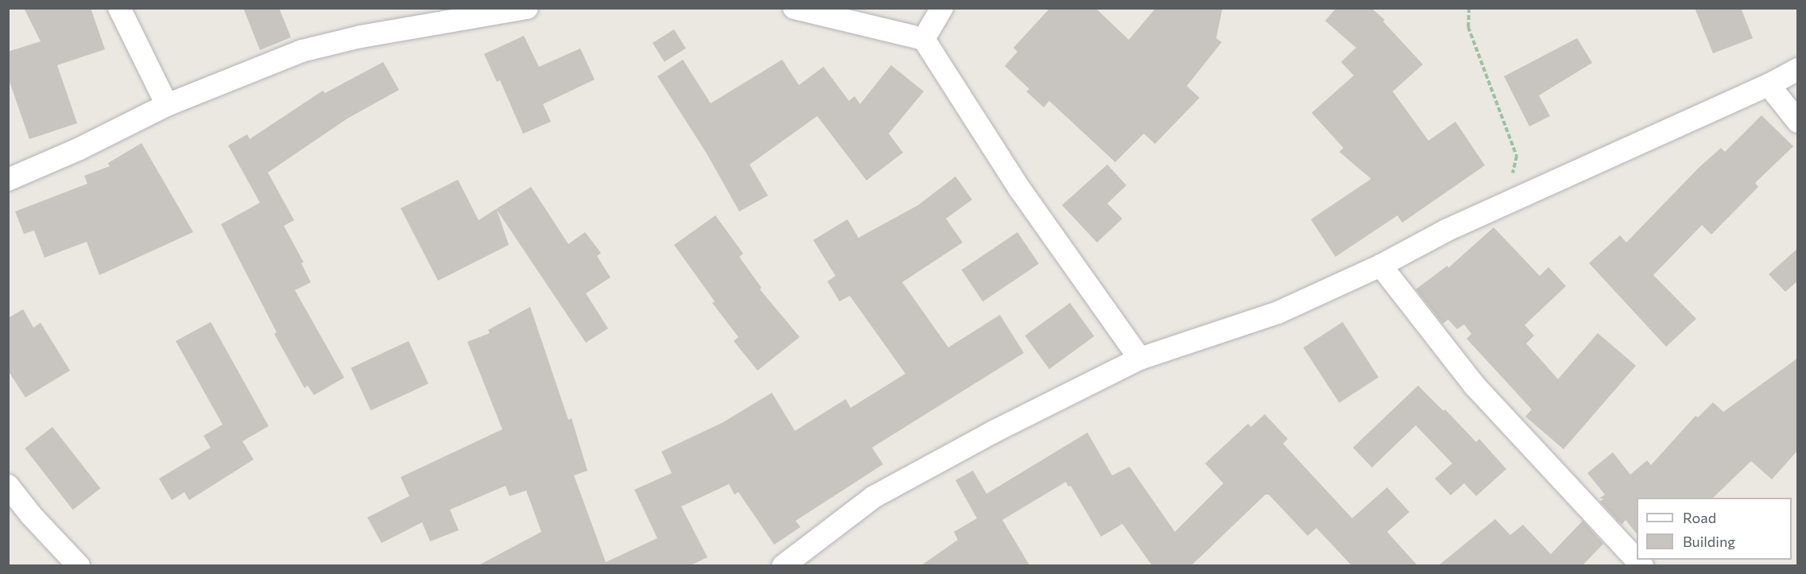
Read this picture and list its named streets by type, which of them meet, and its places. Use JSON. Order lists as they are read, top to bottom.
{
  "legend": ["Road", "Building"]
}
